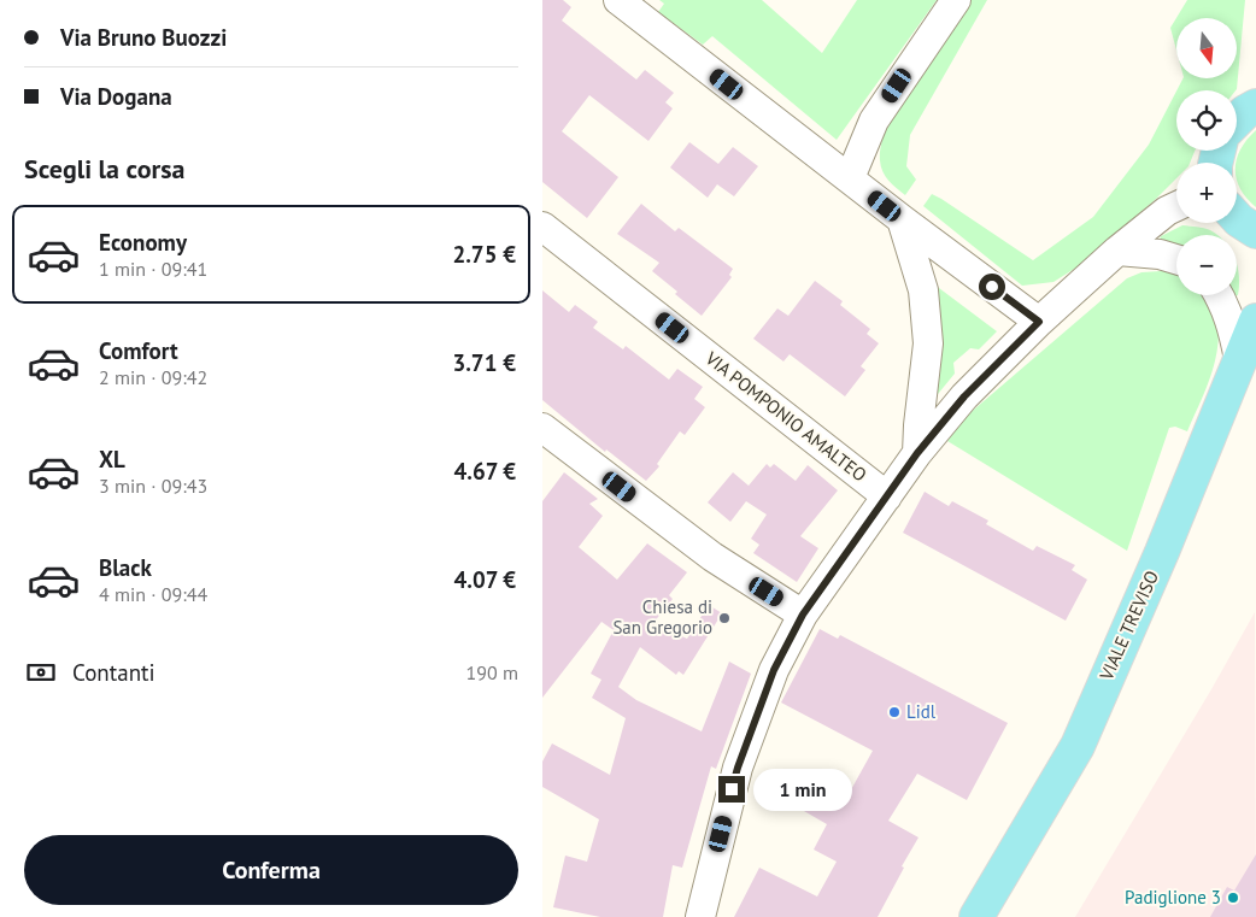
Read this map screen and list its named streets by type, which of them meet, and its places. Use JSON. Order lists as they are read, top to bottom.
{
  "streets": {
    "main road": ["VIALE TREVISO"],
    "street": ["VIA POMPONIO AMALTEO"]
  },
  "places": ["Chiesa di San Gregorio", "Lidl", "Padiglione 3"],
  "north": "bottom",
  "page": {
    "banner": ["Via Bruno Buozzi", "Via Dogana"],
    "map_buttons": ["+", "−"],
    "heading": "Scegli la corsa",
    "list": [
      {
        "name": "Economy",
        "note": "1 min · 09:41",
        "value": "2.75 €"
      },
      {
        "name": "Comfort",
        "note": "2 min · 09:42",
        "value": "3.71 €"
      },
      {
        "name": "XL",
        "note": "3 min · 09:43",
        "value": "4.67 €"
      },
      {
        "name": "Black",
        "note": "4 min · 09:44",
        "value": "4.07 €"
      }
    ],
    "pay": ["Contanti", "190 m"],
    "bubble": "1 min",
    "buttons": "Conferma"
  }
}
